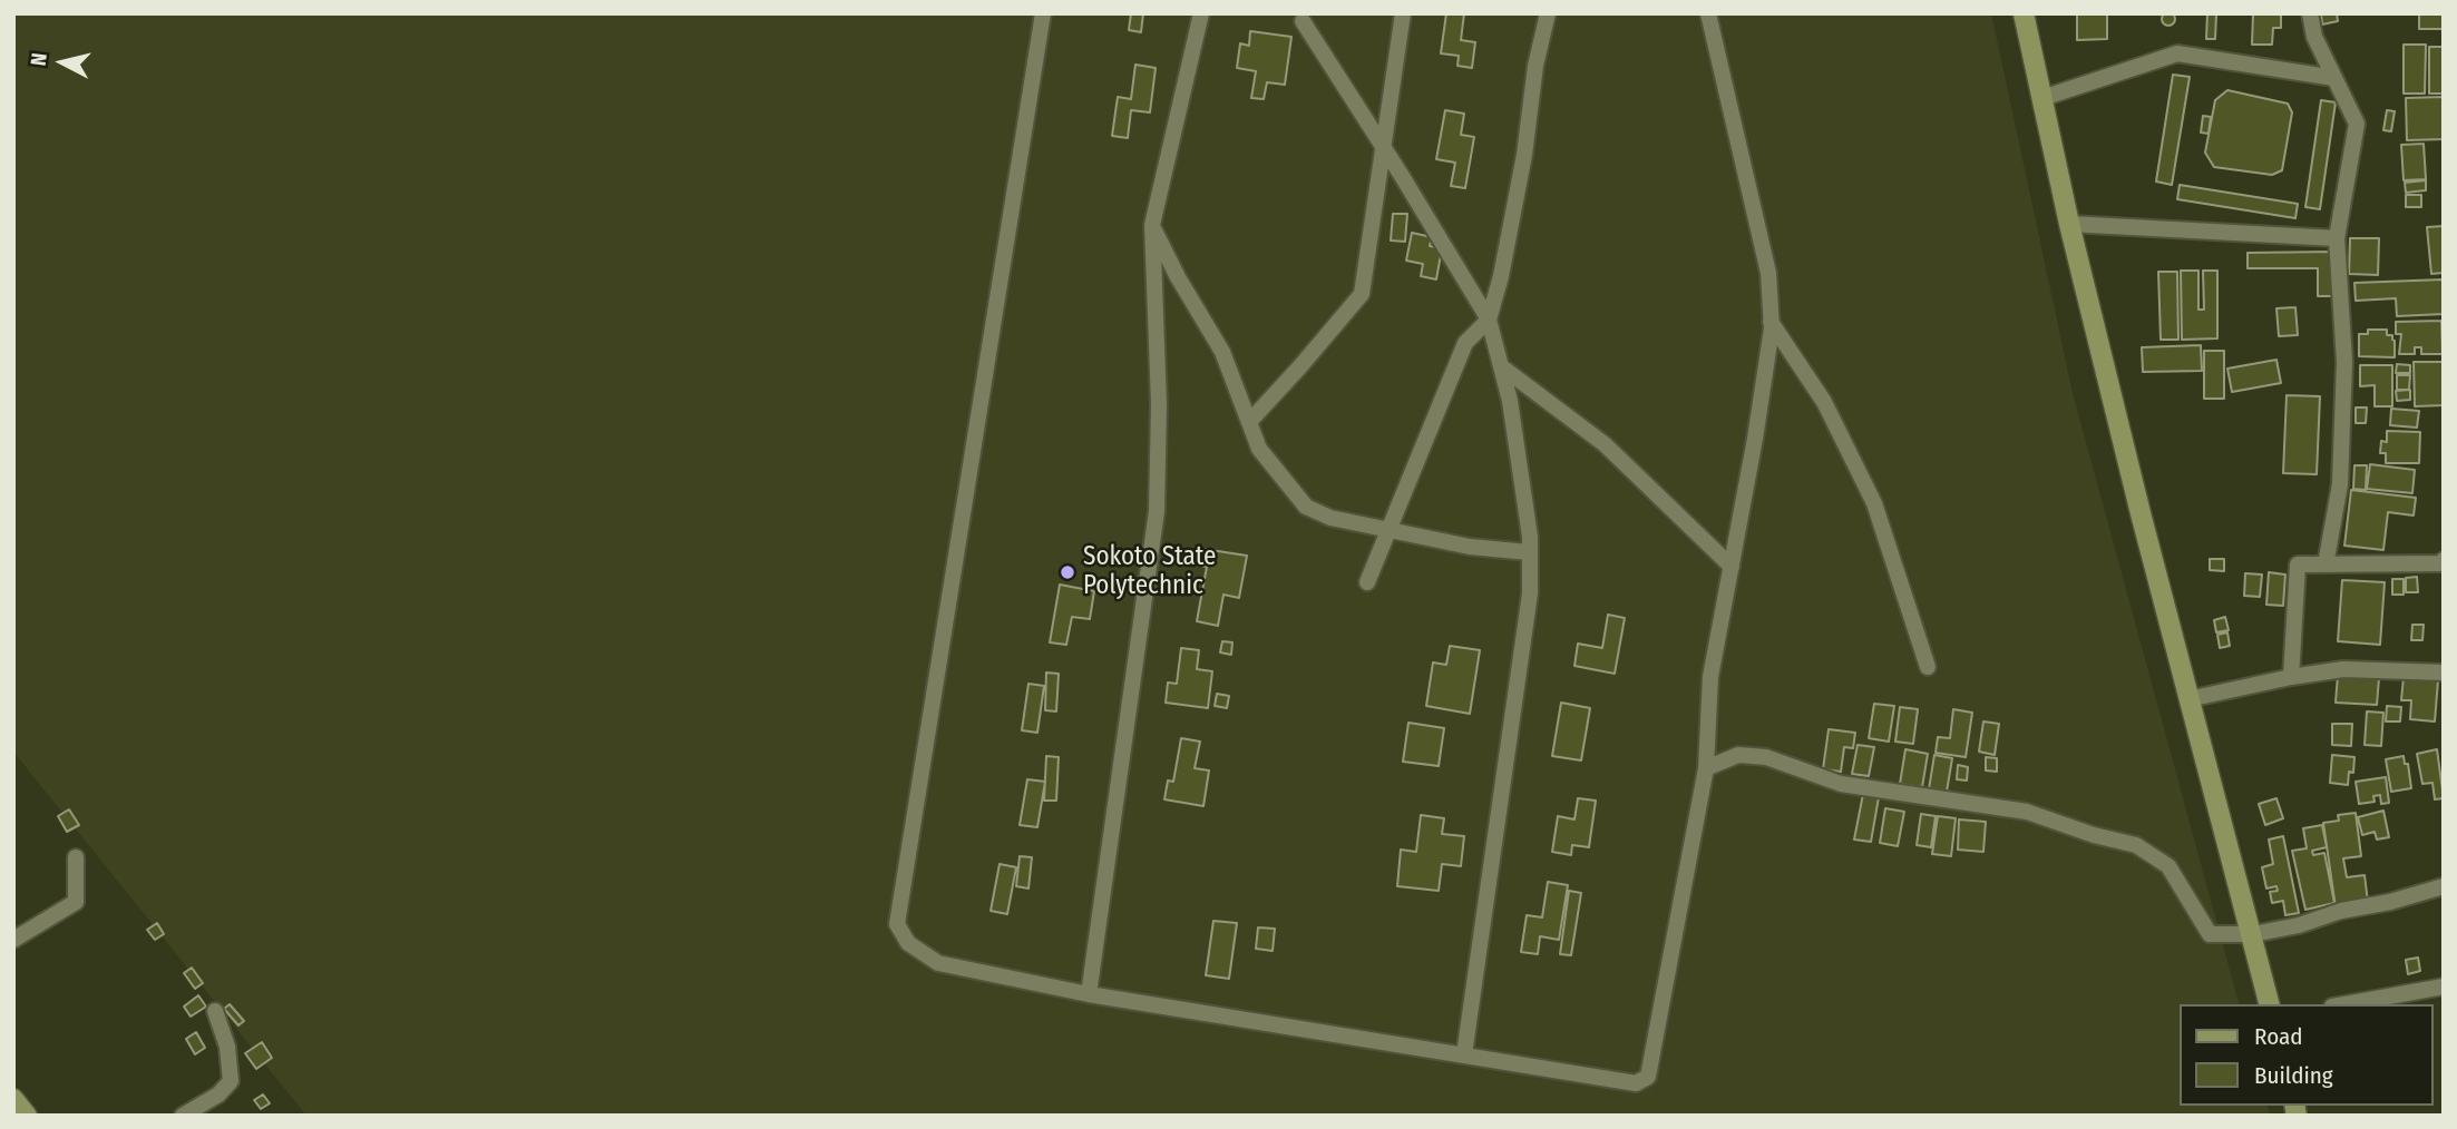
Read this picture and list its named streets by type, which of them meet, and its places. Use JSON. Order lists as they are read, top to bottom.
{
  "places": ["Sokoto State Polytechnic"],
  "legend": ["Road", "Building"],
  "north": "left"
}
